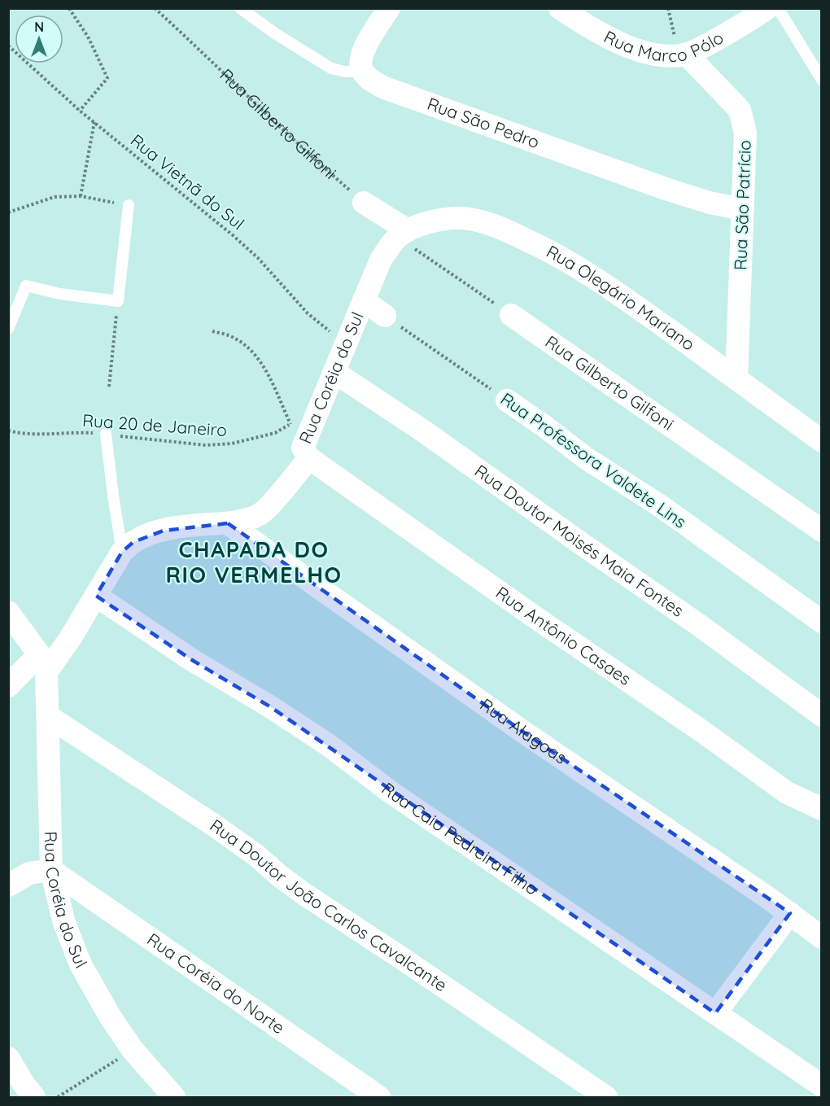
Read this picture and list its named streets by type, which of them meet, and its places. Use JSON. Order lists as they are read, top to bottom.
{
  "streets": {
    "street": [
      "Rua Marco Pólo",
      "Rua Gilberto Gilfoni",
      "Rua São Pedro",
      "Rua São Patrício",
      "Rua Olegário Mariano",
      "Rua Coréia do Sul",
      "Rua Professora Valdete Lins",
      "Rua Doutor Moisés Maia Fontes",
      "Rua Antônio Casaes",
      "Rua Alagoas",
      "Rua Caio Pedreira Filho",
      "Rua Doutor João Carlos Cavalcante",
      "Rua Coréia do Norte"
    ],
    "path": ["Rua Vietnã do Sul", "Rua 20 de Janeiro"]
  },
  "crossings": [
    ["Rua Marco Pólo", "Rua São Patrício"],
    ["Rua São Pedro", "Rua São Patrício"],
    ["Rua Vietnã do Sul", "Rua Coréia do Sul"],
    ["Rua São Patrício", "Rua Olegário Mariano"],
    ["Rua Olegário Mariano", "Rua Coréia do Sul"],
    ["Rua Coréia do Sul", "Rua 20 de Janeiro"],
    ["Rua Coréia do Sul", "Rua Doutor Moisés Maia Fontes"],
    ["Rua Coréia do Sul", "Rua Antônio Casaes"],
    ["Rua Coréia do Sul", "Rua Alagoas"],
    ["Rua Coréia do Sul", "Rua Caio Pedreira Filho"],
    ["Rua Coréia do Sul", "Rua Doutor João Carlos Cavalcante"],
    ["Rua Coréia do Sul", "Rua Coréia do Norte"]
  ],
  "districts": ["CHAPADA DO RIO VERMELHO"],
  "north": "top"
}
